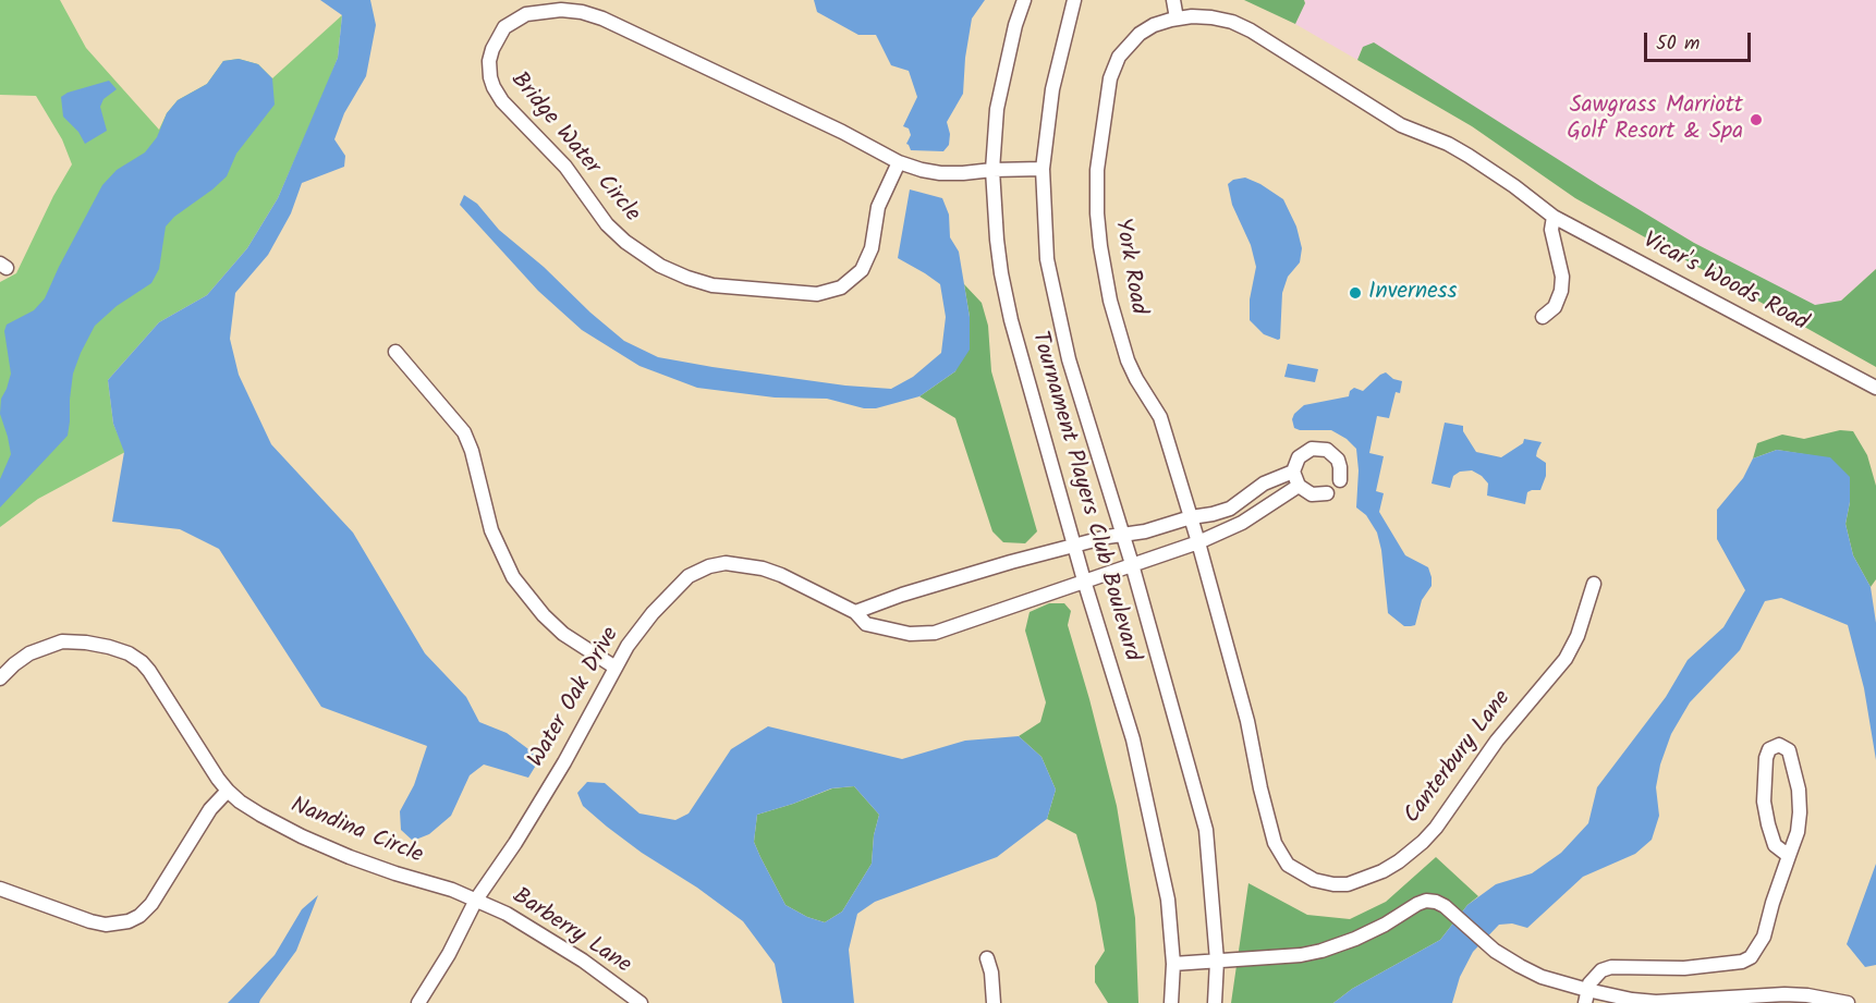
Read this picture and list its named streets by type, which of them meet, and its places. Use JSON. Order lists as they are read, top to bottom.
{
  "streets": {
    "street": [
      "Bridge Water Circle",
      "York Road",
      "Vicar's Woods Road",
      "Tournament Players Club Boulevard",
      "Water Oak Drive",
      "Canterbury Lane",
      "Nandina Circle",
      "Barberry Lane"
    ]
  },
  "crossings": [
    ["Bridge Water Circle", "Tournament Players Club Boulevard"],
    ["York Road", "Vicar's Woods Road"],
    ["York Road", "Water Oak Drive"],
    ["York Road", "Canterbury Lane"],
    ["Tournament Players Club Boulevard", "Water Oak Drive"],
    ["Water Oak Drive", "Canterbury Lane"],
    ["Water Oak Drive", "Nandina Circle"],
    ["Water Oak Drive", "Barberry Lane"],
    ["Nandina Circle", "Barberry Lane"]
  ],
  "places": ["Sawgrass Marriott Golf Resort & Spa", "Inverness"],
  "scale_bar": "50 m"
}
